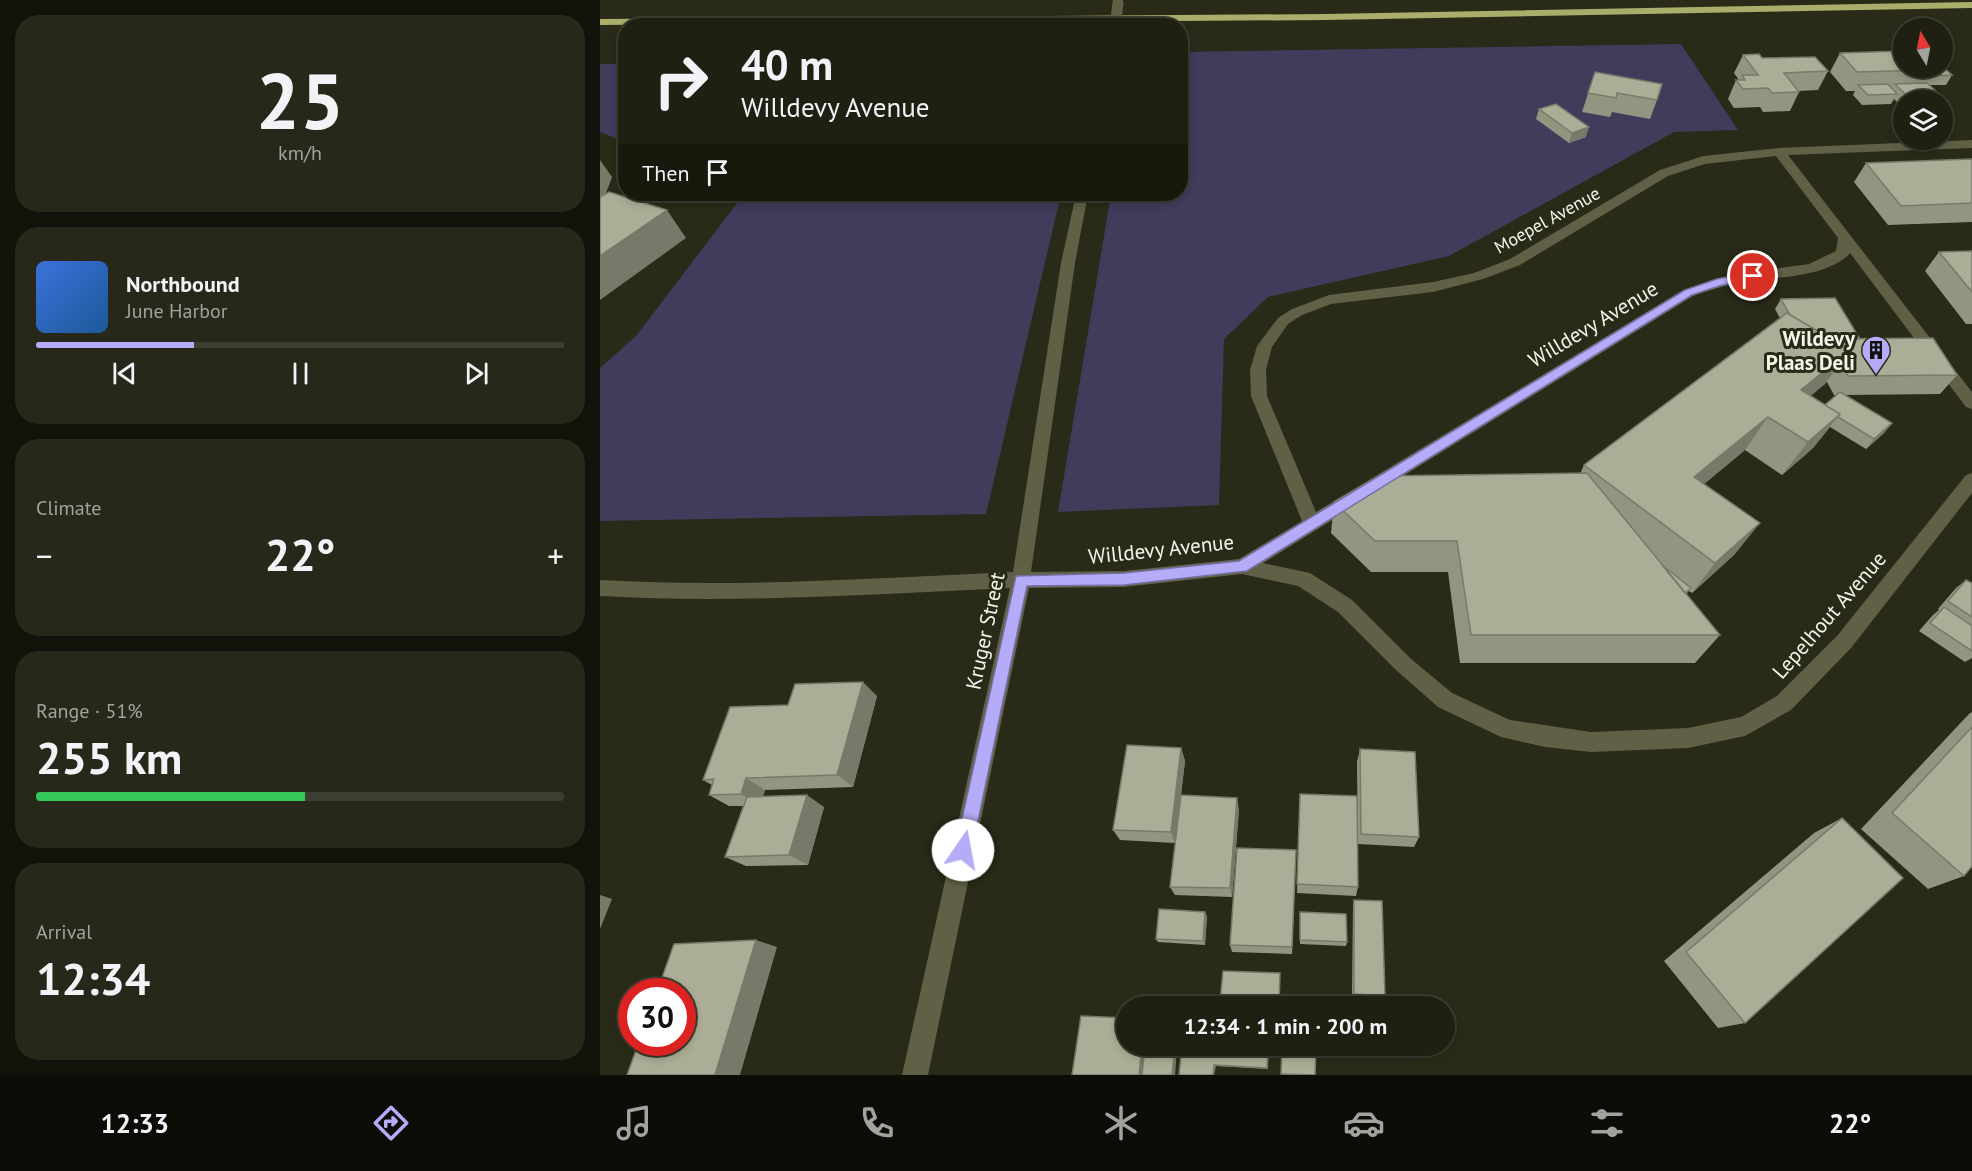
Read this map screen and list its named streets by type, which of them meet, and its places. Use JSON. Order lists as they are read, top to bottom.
{
  "streets": {
    "street": [
      "Moepel Avenue",
      "Willdevy Avenue",
      "Lepelhout Avenue",
      "Kruger Street"
    ]
  },
  "crossings": [
    ["Moepel Avenue", "Willdevy Avenue"],
    ["Willdevy Avenue", "Lepelhout Avenue"],
    ["Willdevy Avenue", "Kruger Street"]
  ],
  "places": {
    "building": ["Wildevy Plaas Deli"]
  },
  "north": "top",
  "page": {
    "tile": [
      ["25", "km/h"],
      "Climate",
      ["Range · 51%", "255 km"],
      ["Arrival", "12:34"]
    ],
    "turn": ["40 m", "Willdevy Avenue"],
    "then": "Then",
    "song": ["Northbound", "June Harbor"],
    "heat": ["−", "22°", "+"],
    "limit": "30",
    "trip": "12:34 · 1 min · 200 m",
    "tabs": ["12:33", "22°"]
  }
}
